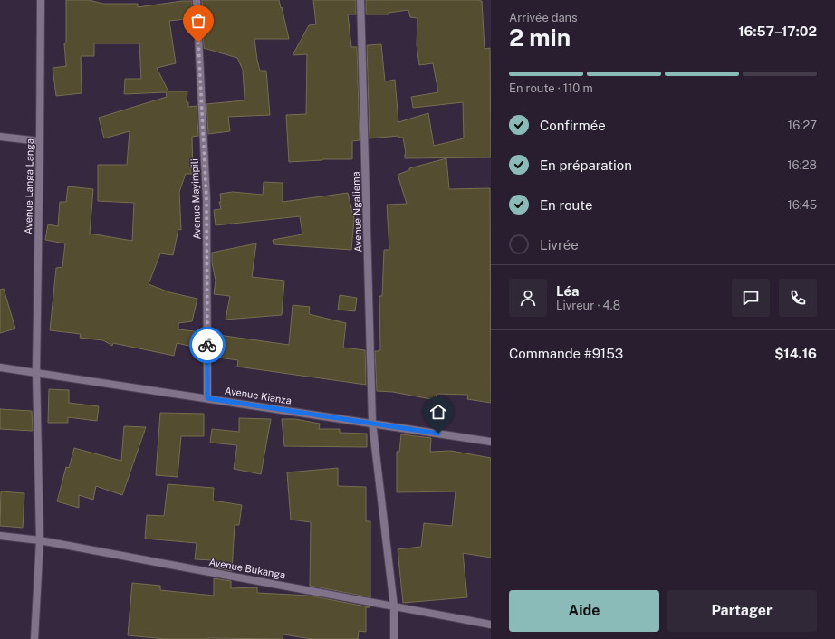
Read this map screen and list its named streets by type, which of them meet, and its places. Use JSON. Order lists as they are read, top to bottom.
{
  "streets": {
    "street": [
      "Avenue Langa Langa",
      "Avenue Mayimpili",
      "Avenue Ngaliema",
      "Avenue Kianza",
      "Avenue Bukanga"
    ]
  },
  "crossings": [
    ["Avenue Langa Langa", "Avenue Kianza"],
    ["Avenue Langa Langa", "Avenue Bukanga"],
    ["Avenue Mayimpili", "Avenue Kianza"],
    ["Avenue Ngaliema", "Avenue Kianza"],
    ["Avenue Ngaliema", "Avenue Bukanga"]
  ],
  "page": {
    "heading": ["2 min", "Arrivée dans", "16:57–17:02"],
    "panel": [
      "Léa",
      "Livreur · 4.8",
      "Commande #9153",
      "$14.16"
    ],
    "bar": "En route · 110 m",
    "list": [
      ["Confirmée", "16:27"],
      ["En préparation", "16:28"],
      ["En route", "16:45"],
      "Livrée"
    ],
    "buttons": ["Aide", "Partager"]
  }
}
